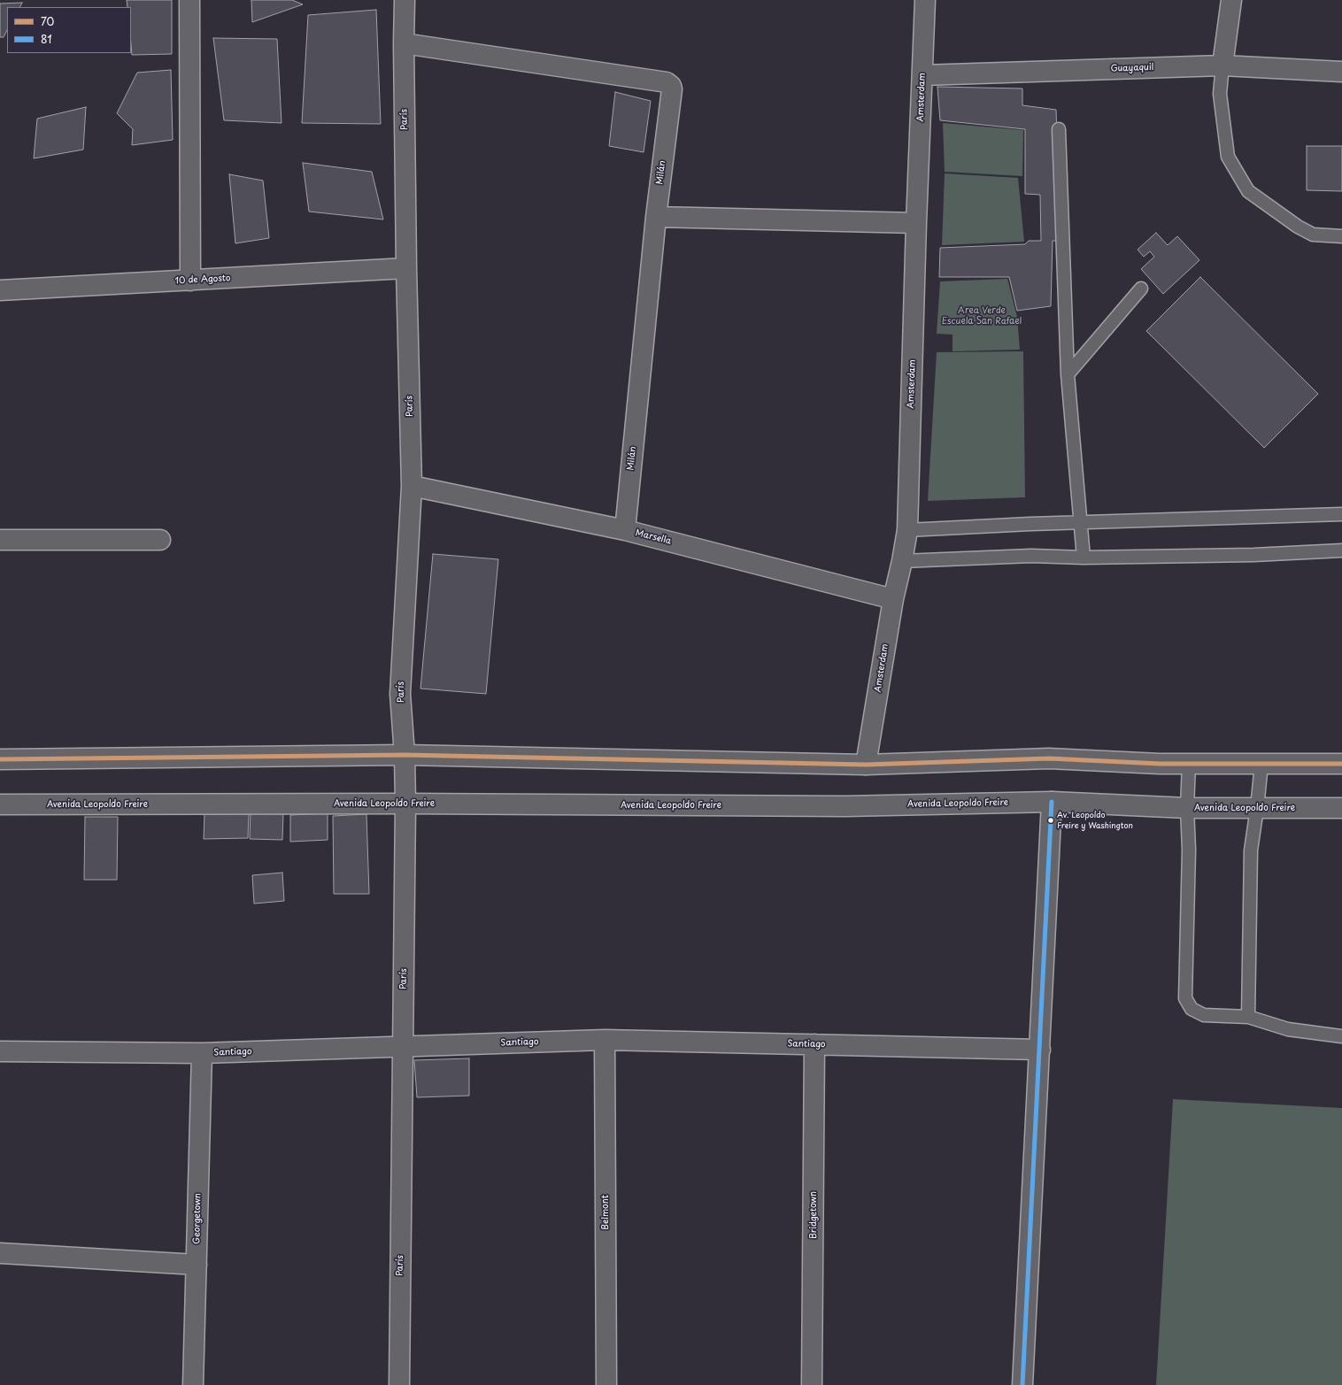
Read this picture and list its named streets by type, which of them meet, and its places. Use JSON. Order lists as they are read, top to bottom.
{
  "streets": {
    "street": [
      "Guayaquil",
      "Amsterdam",
      "París",
      "Milán",
      "10 de Agosto",
      "Marsella",
      "Avenida Leopoldo Freire",
      "Santiago",
      "Belmont",
      "Bridgetown",
      "Georgetown"
    ]
  },
  "crossings": [
    ["Guayaquil", "Amsterdam"],
    ["Amsterdam", "Marsella"],
    ["París", "Milán"],
    ["París", "10 de Agosto"],
    ["París", "Marsella"],
    ["París", "Avenida Leopoldo Freire"],
    ["París", "Santiago"],
    ["Milán", "Marsella"],
    ["Santiago", "Belmont"],
    ["Santiago", "Bridgetown"],
    ["Santiago", "Georgetown"]
  ],
  "parks": ["Area Verde Escuela San Rafael"],
  "places": ["Av. Leopoldo Freire y Washington"],
  "lines": ["transit line 70", "transit line 81"],
  "legend": ["70", "81"]
}
